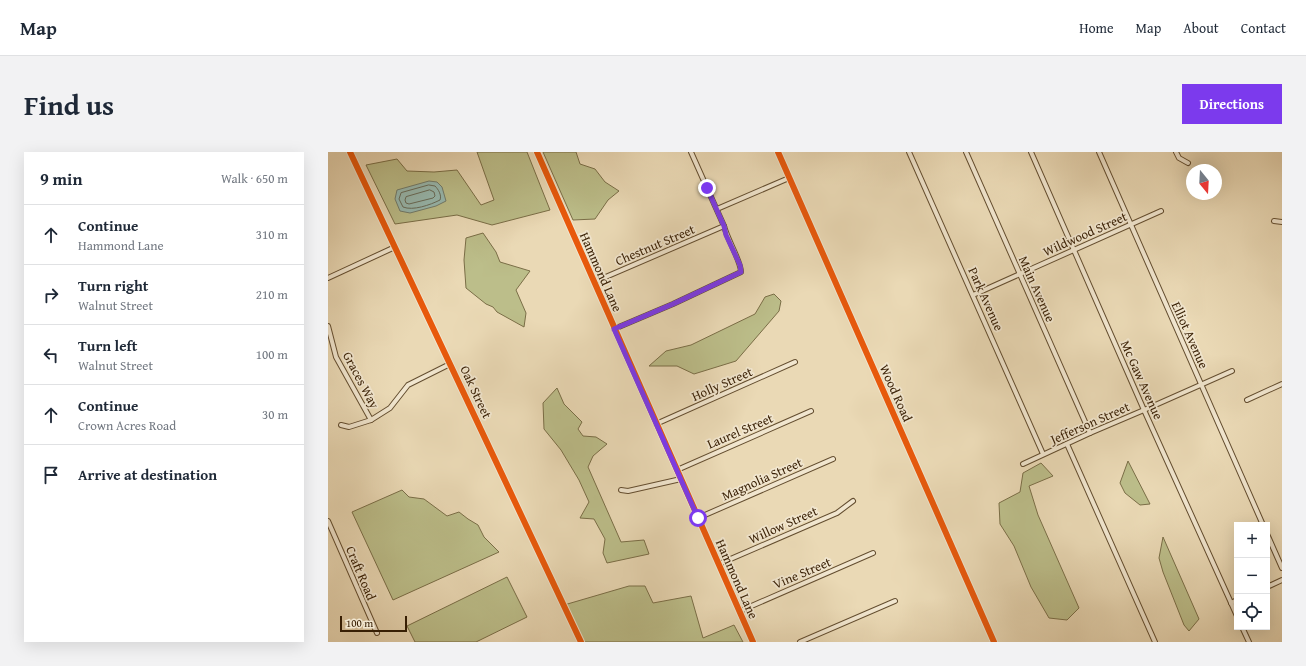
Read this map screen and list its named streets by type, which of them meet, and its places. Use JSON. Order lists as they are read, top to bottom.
{
  "streets": {
    "street": [
      "Wildwood Street",
      "Chestnut Street",
      "Hammond Lane",
      "Main Avenue",
      "Park Avenue",
      "Elliot Avenue",
      "Graces Way",
      "Mc Gaw Avenue",
      "Holly Street",
      "Oak Street",
      "Wood Road",
      "Jefferson Street",
      "Laurel Street",
      "Magnolia Street",
      "Willow Street",
      "Craft Road",
      "Vine Street"
    ]
  },
  "crossings": [
    ["Wildwood Street", "Main Avenue"],
    ["Wildwood Street", "Park Avenue"],
    ["Wildwood Street", "Elliot Avenue"],
    ["Wildwood Street", "Mc Gaw Avenue"],
    ["Chestnut Street", "Hammond Lane"],
    ["Hammond Lane", "Holly Street"],
    ["Hammond Lane", "Laurel Street"],
    ["Hammond Lane", "Magnolia Street"],
    ["Hammond Lane", "Willow Street"],
    ["Hammond Lane", "Vine Street"],
    ["Main Avenue", "Jefferson Street"],
    ["Park Avenue", "Jefferson Street"],
    ["Elliot Avenue", "Jefferson Street"],
    ["Mc Gaw Avenue", "Jefferson Street"]
  ],
  "scale_bar": "100 m",
  "north": "bottom",
  "page": {
    "header": "Map",
    "nav": [
      "Home",
      "Map",
      "About",
      "Contact"
    ],
    "title": "Find us",
    "buttons": "Directions",
    "heading": ["9 min", "Walk · 650 m"],
    "list": [
      ["Continue", "Hammond Lane", "310 m"],
      ["Turn right", "Walnut Street", "210 m"],
      ["Turn left", "Walnut Street", "100 m"],
      ["Continue", "Crown Acres Road", "30 m"],
      "Arrive at destination"
    ],
    "map_buttons": ["+", "−"],
    "scale": "100 m"
  }
}
